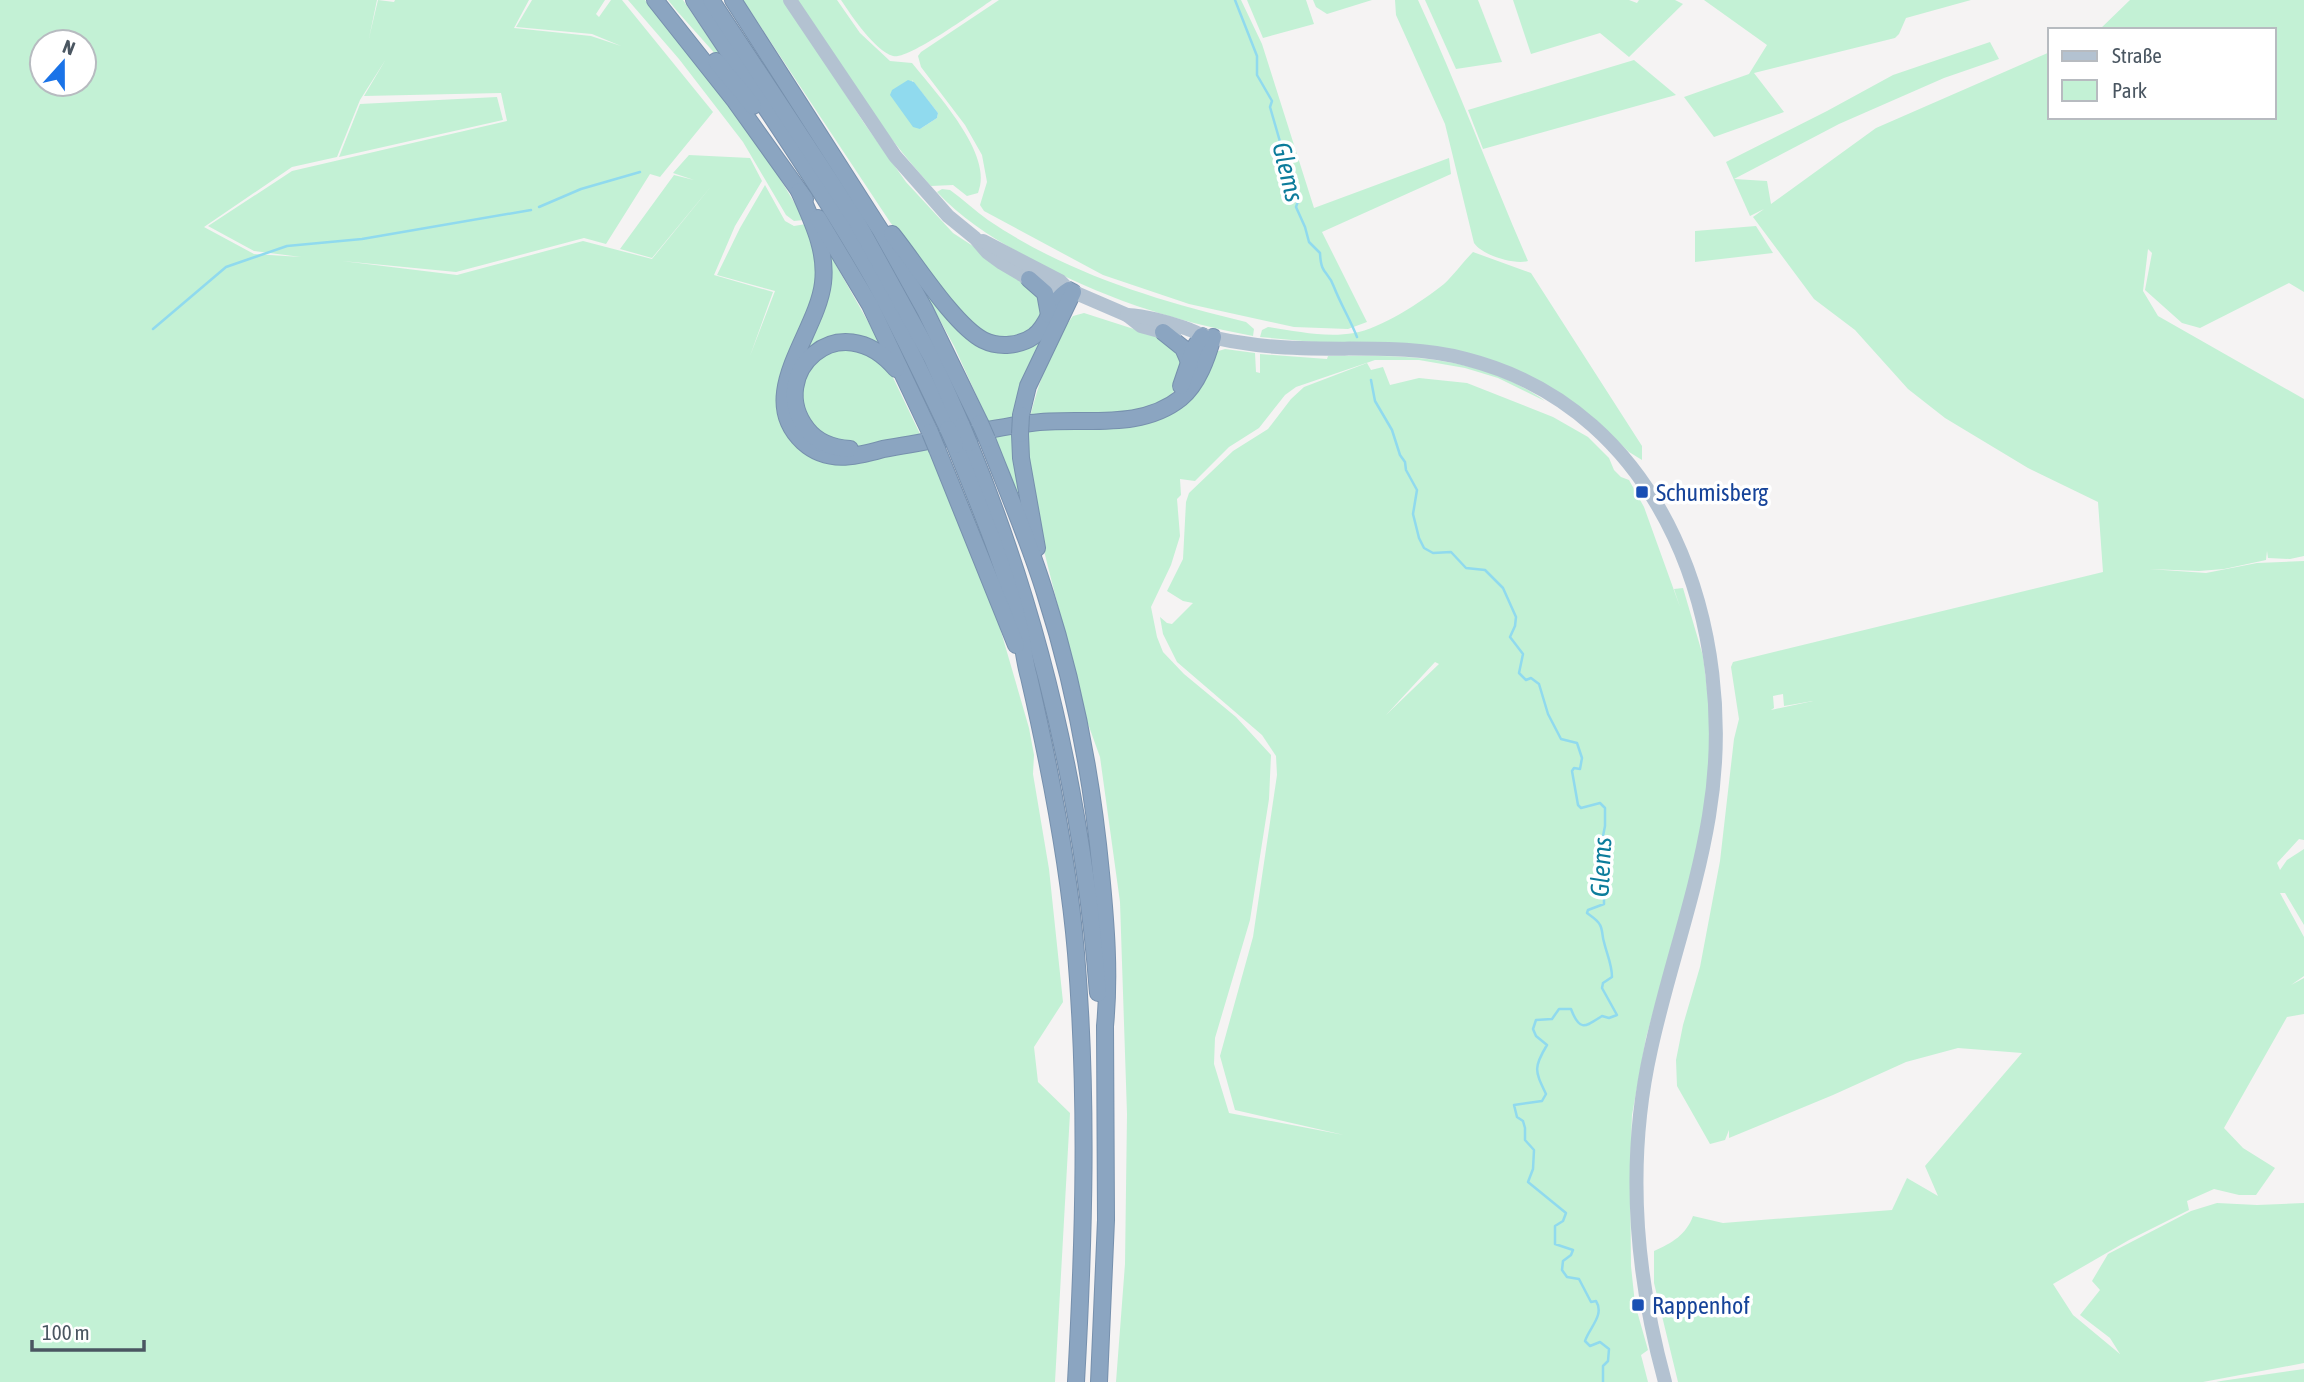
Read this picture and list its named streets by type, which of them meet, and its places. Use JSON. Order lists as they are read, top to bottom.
{
  "water": ["Glems"],
  "places": {
    "transit": ["Schumisberg", "Rappenhof"]
  },
  "legend": ["Straße", "Park"],
  "scale_bar": "100 m",
  "north": "top"
}
